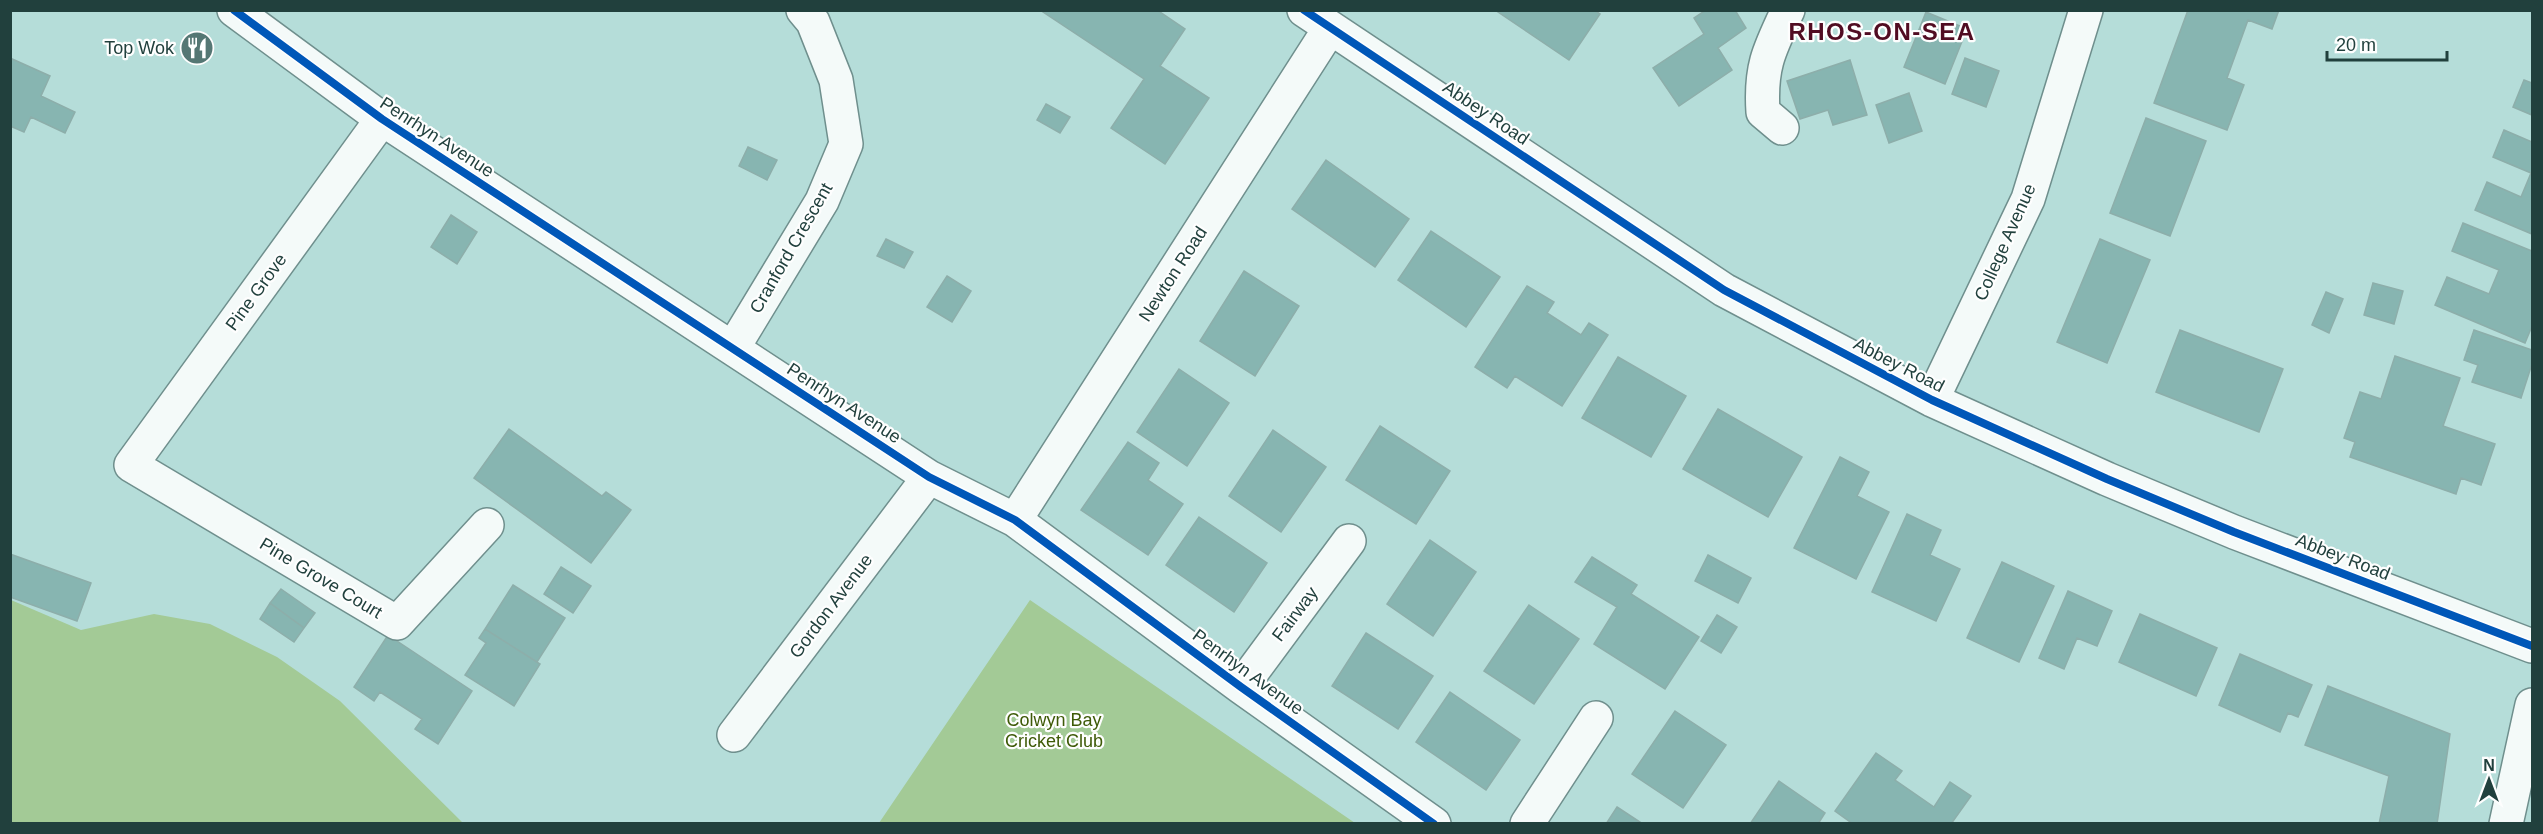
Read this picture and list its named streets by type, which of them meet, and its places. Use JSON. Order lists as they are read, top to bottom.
{
  "streets": {
    "street": [
      "Abbey Road",
      "Penrhyn Avenue",
      "College Avenue",
      "Cranford Crescent",
      "Newton Road",
      "Pine Grove",
      "Pine Grove Court",
      "Gordon Avenue",
      "Fairway"
    ]
  },
  "crossings": [
    ["Abbey Road", "College Avenue"],
    ["Abbey Road", "Newton Road"],
    ["Penrhyn Avenue", "Cranford Crescent"],
    ["Penrhyn Avenue", "Newton Road"],
    ["Penrhyn Avenue", "Pine Grove"],
    ["Penrhyn Avenue", "Gordon Avenue"],
    ["Penrhyn Avenue", "Fairway"],
    ["Pine Grove", "Pine Grove Court"]
  ],
  "districts": ["RHOS-ON-SEA"],
  "parks": ["Colwyn Bay Cricket Club"],
  "places": {
    "restaurant": ["Top Wok"]
  },
  "scale_bar": "20 m",
  "north": "top"
}
